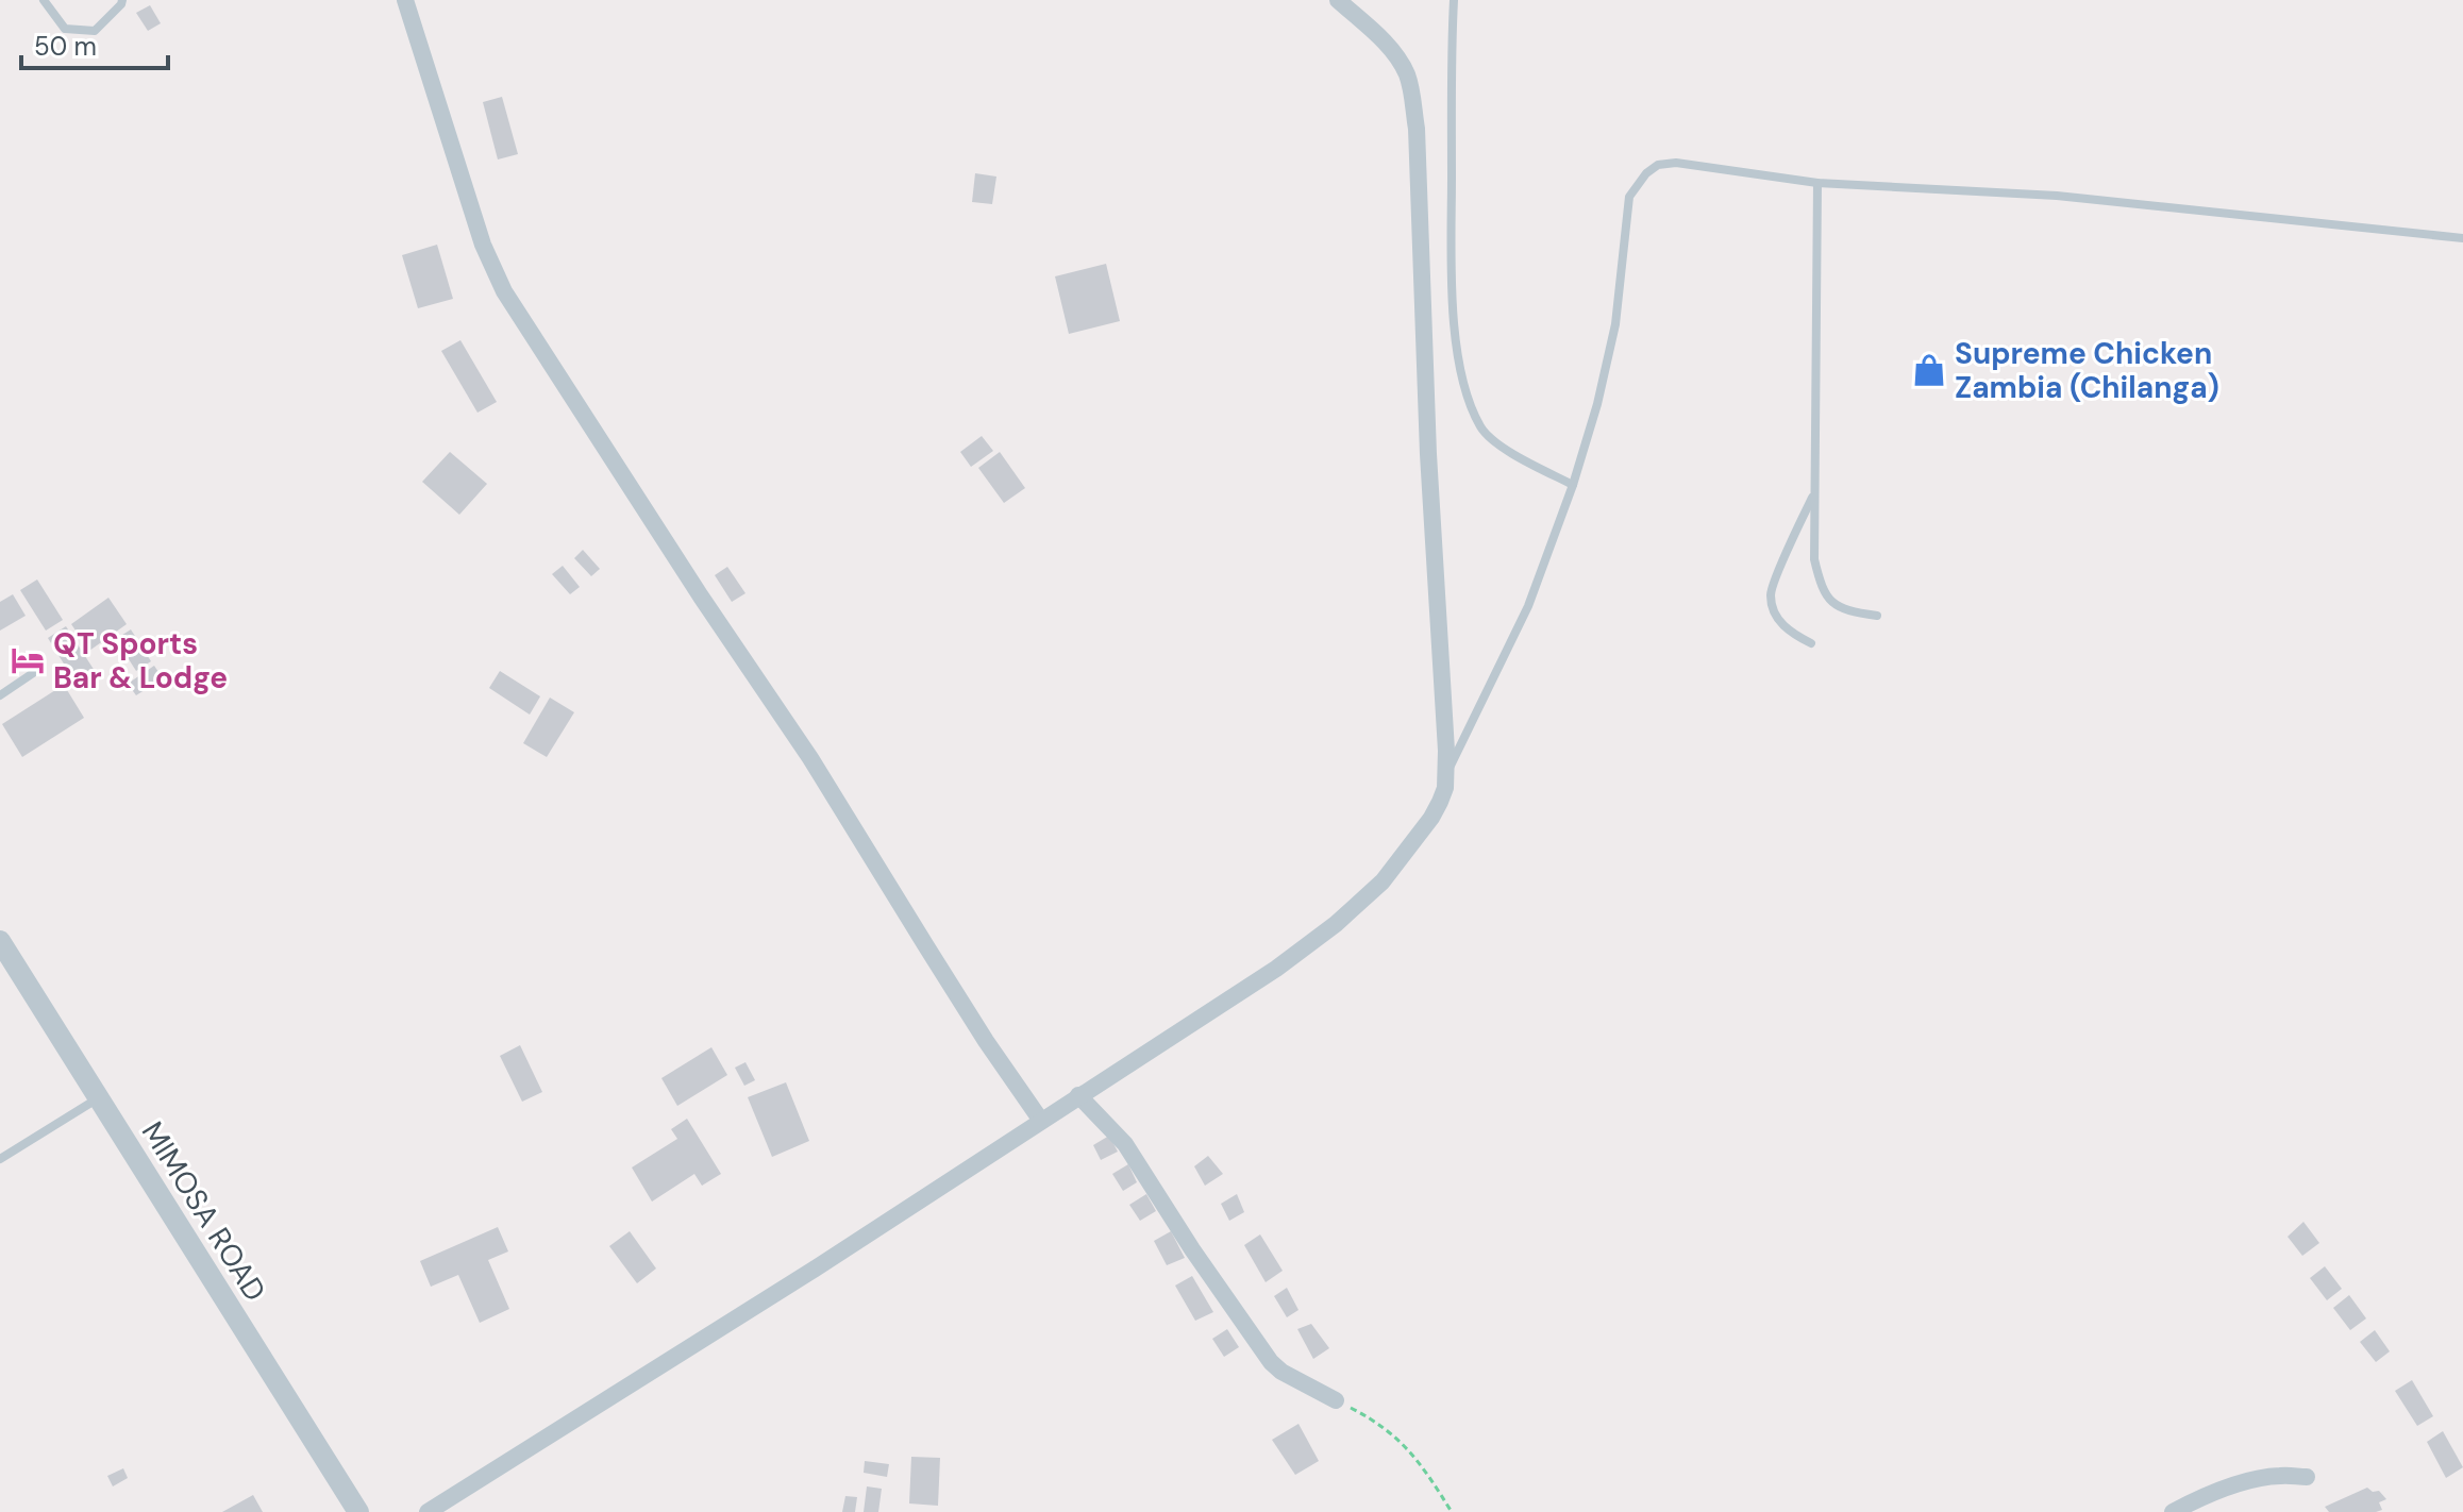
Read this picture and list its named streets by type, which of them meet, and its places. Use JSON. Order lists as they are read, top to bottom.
{
  "streets": {
    "street": ["MIMOSA ROAD"]
  },
  "places": {
    "shop": ["Supreme Chicken Zambia (Chilanga)"],
    "hotel": ["QT Sports Bar & Lodge"]
  },
  "scale_bar": "50 m"
}
